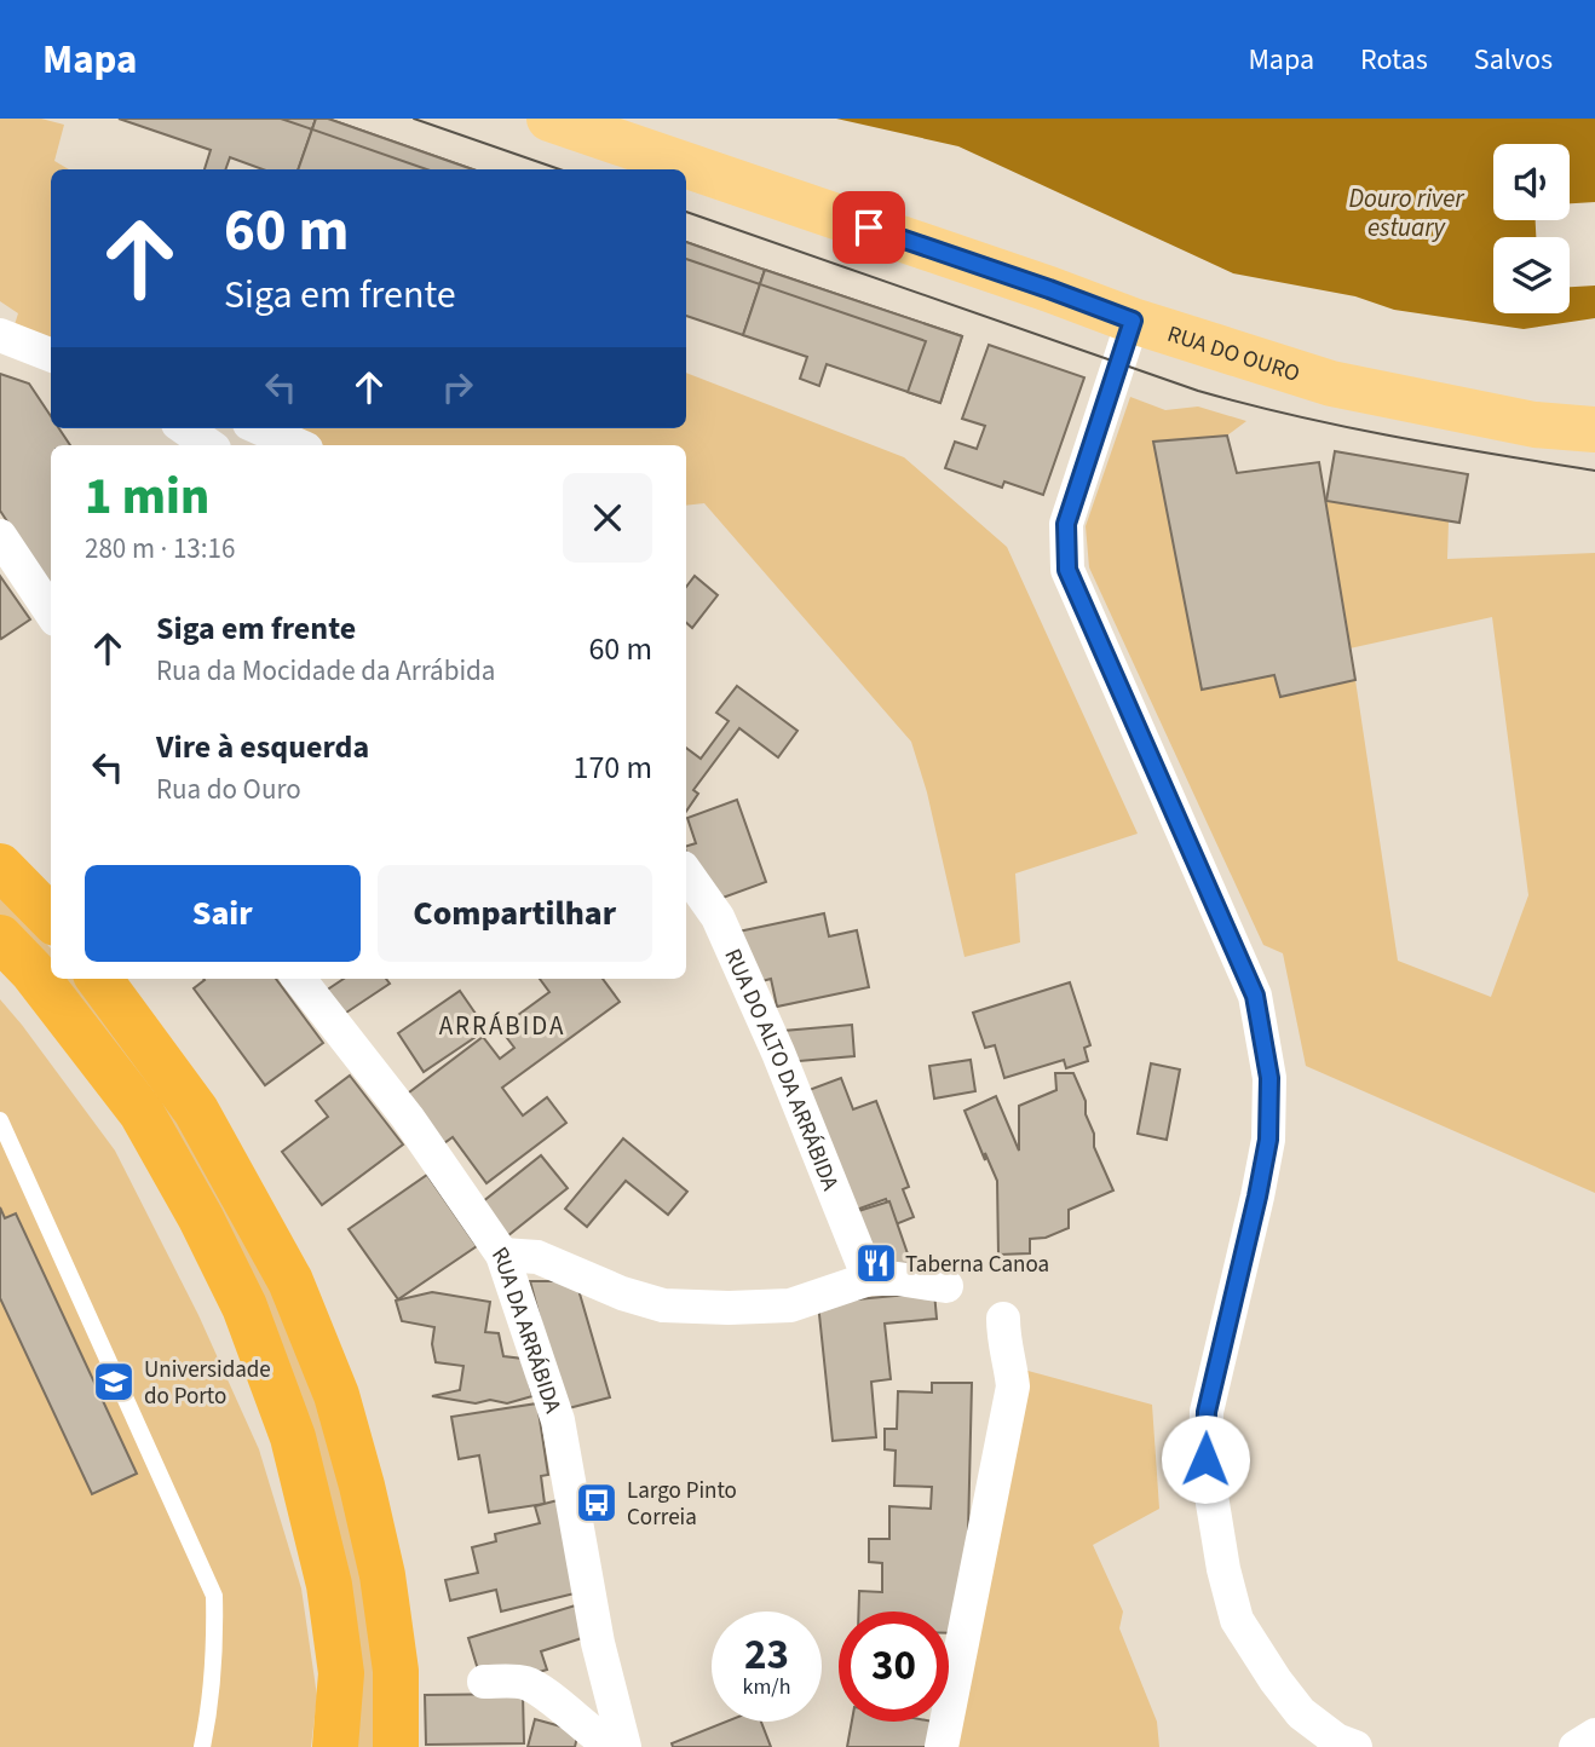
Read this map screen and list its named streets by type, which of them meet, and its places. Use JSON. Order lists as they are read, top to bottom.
{
  "streets": {
    "main road": ["RUA DO OURO"],
    "street": ["RUA DO ALTO DA ARRÁBIDA", "RUA DA ARRÁBIDA"]
  },
  "districts": ["ARRÁBIDA"],
  "water": ["Douro river estuary"],
  "places": {
    "restaurant": ["Taberna Canoa"],
    "school or university": ["Universidade do Porto"],
    "bus stop": ["Largo Pinto Correia"]
  },
  "page": {
    "header": "Mapa",
    "nav": ["Mapa", "Rotas", "Salvos"],
    "turn": ["60 m", "Siga em frente"],
    "heading": ["1 min", "280 m · 13:16"],
    "list": [
      {
        "name": "Siga em frente",
        "note": "Rua da Mocidade da Arrábida",
        "value": "60 m"
      },
      {
        "name": "Vire à esquerda",
        "note": "Rua do Ouro",
        "value": "170 m"
      }
    ],
    "buttons": ["Sair", "Compartilhar"],
    "speed": "23 km/h",
    "limit": "30"
  }
}
